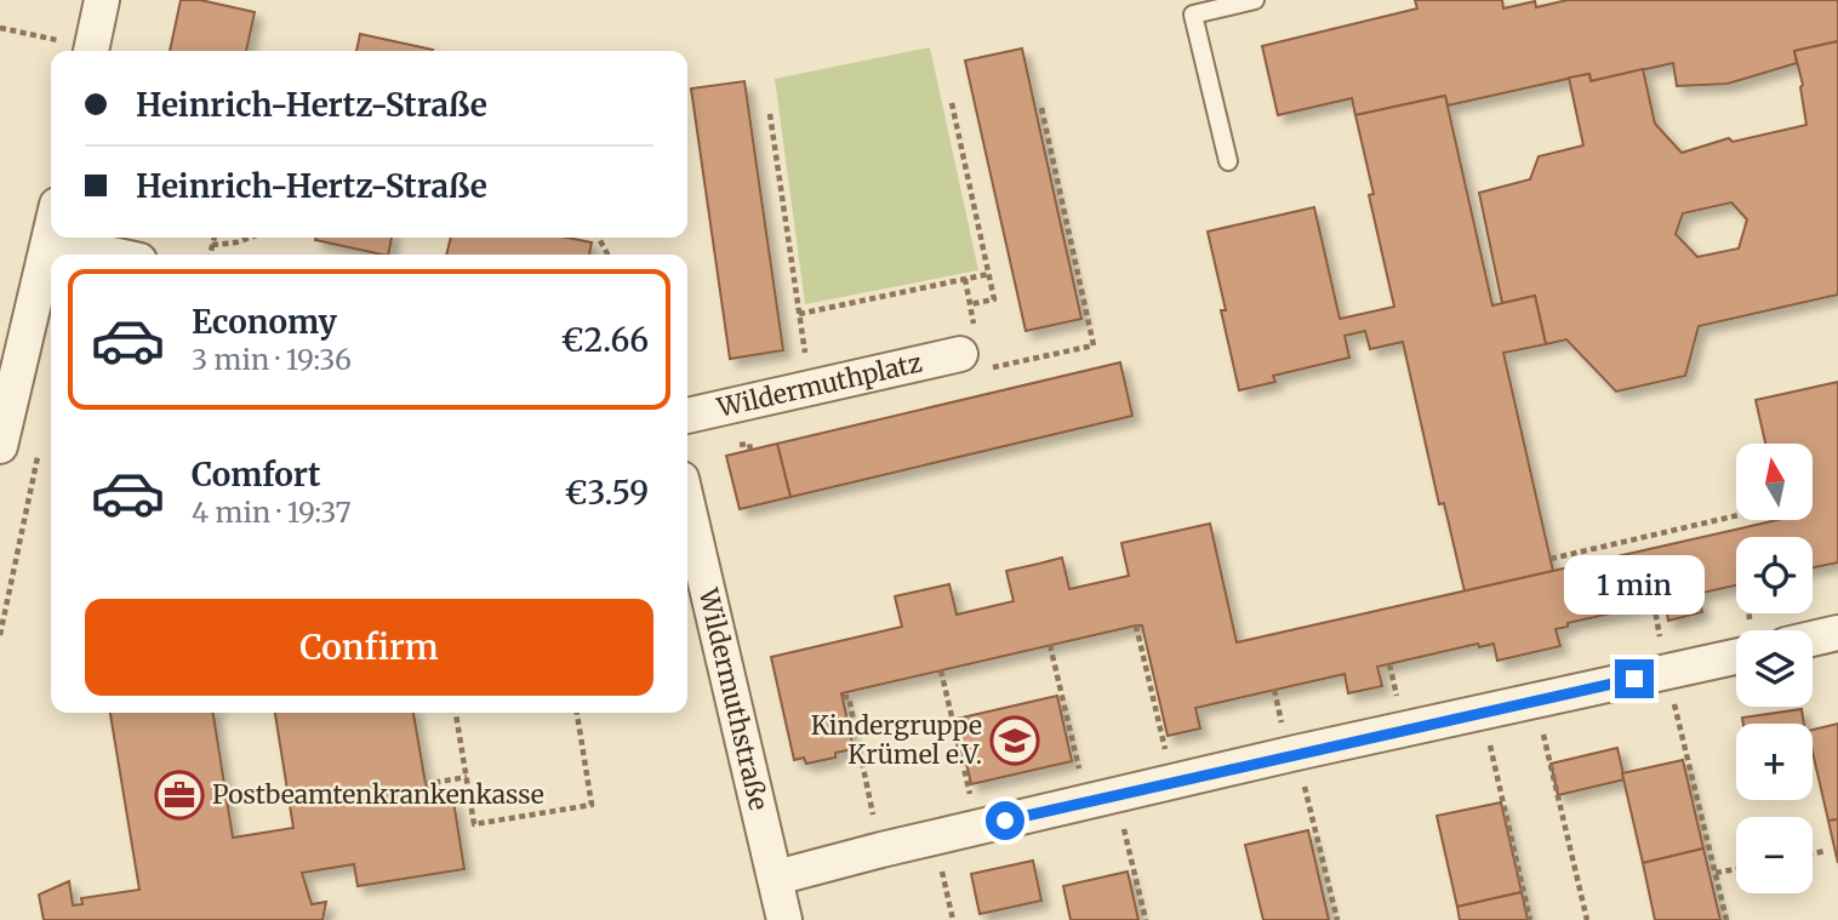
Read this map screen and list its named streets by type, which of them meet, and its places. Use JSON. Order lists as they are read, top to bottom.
{
  "streets": {
    "street": ["Wildermuthplatz", "Wildermuthstraße"]
  },
  "places": {
    "school or university": ["Kindergruppe Krümel e.V."],
    "office": ["Postbeamtenkrankenkasse"]
  },
  "north": "top",
  "page": {
    "banner": ["Heinrich-Hertz-Straße", "Heinrich-Hertz-Straße"],
    "list": [
      {
        "name": "Economy",
        "note": "3 min · 19:36",
        "value": "€2.66"
      },
      {
        "name": "Comfort",
        "note": "4 min · 19:37",
        "value": "€3.59"
      }
    ],
    "map_buttons": ["+", "−"],
    "bubble": "1 min",
    "buttons": "Confirm"
  }
}
